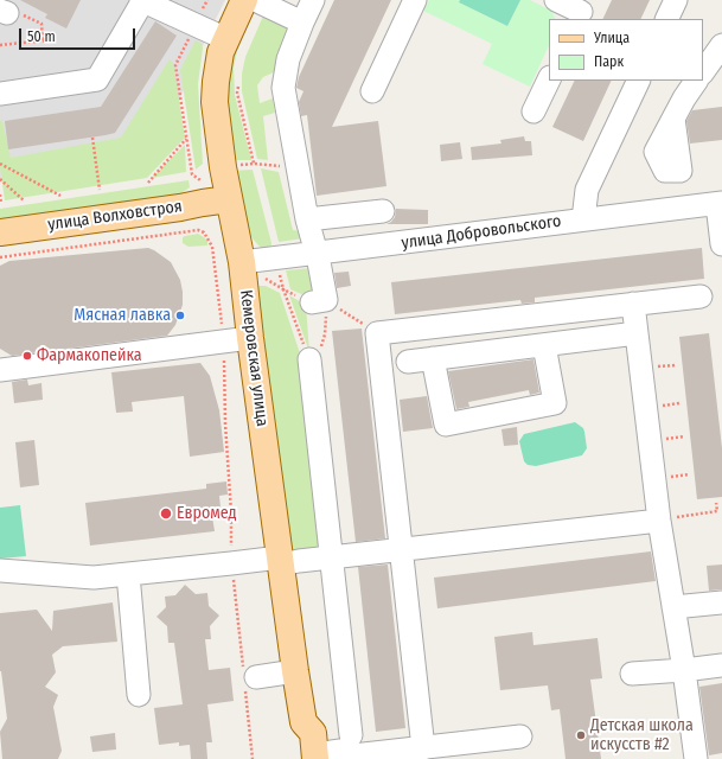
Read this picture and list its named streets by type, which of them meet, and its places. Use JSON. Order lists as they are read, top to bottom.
{
  "streets": {
    "main road": ["улица Волховстроя", "Кемеровская улица"],
    "street": ["улица Добровольского"]
  },
  "crossings": [
    ["улица Волховстроя", "Кемеровская улица"],
    ["улица Добровольского", "Кемеровская улица"]
  ],
  "places": [
    "Мясная лавка",
    "Фармакопейка",
    "Евромед",
    "Детская школа искусств #2"
  ],
  "legend": ["Улица", "Парк"],
  "scale_bar": "50 m"
}
